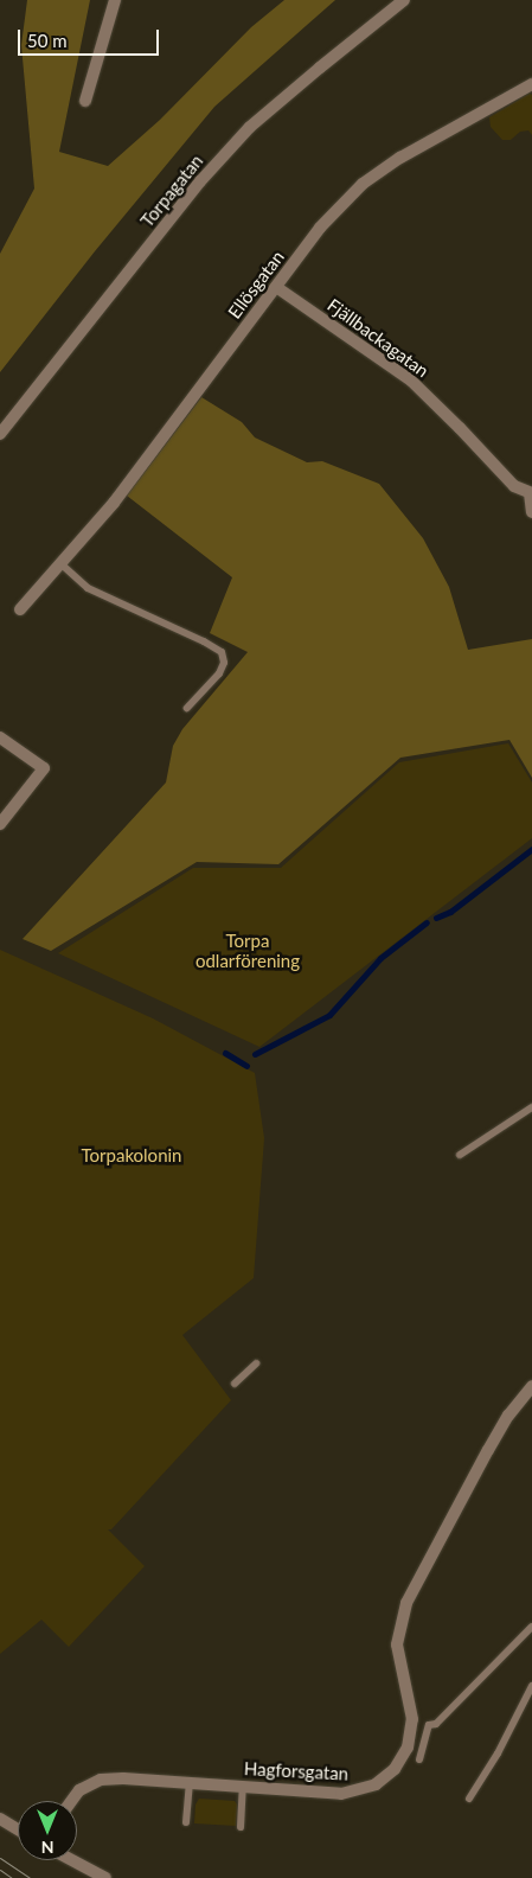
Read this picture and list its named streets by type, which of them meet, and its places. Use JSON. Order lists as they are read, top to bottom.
{
  "streets": {
    "street": [
      "Torpagatan",
      "Ellösgatan",
      "Fjällbackagatan",
      "Hagforsgatan"
    ]
  },
  "crossings": [
    ["Ellösgatan", "Fjällbackagatan"]
  ],
  "parks": ["Torpa odlarförening", "Torpakolonin"],
  "scale_bar": "50 m",
  "north": "bottom"
}
